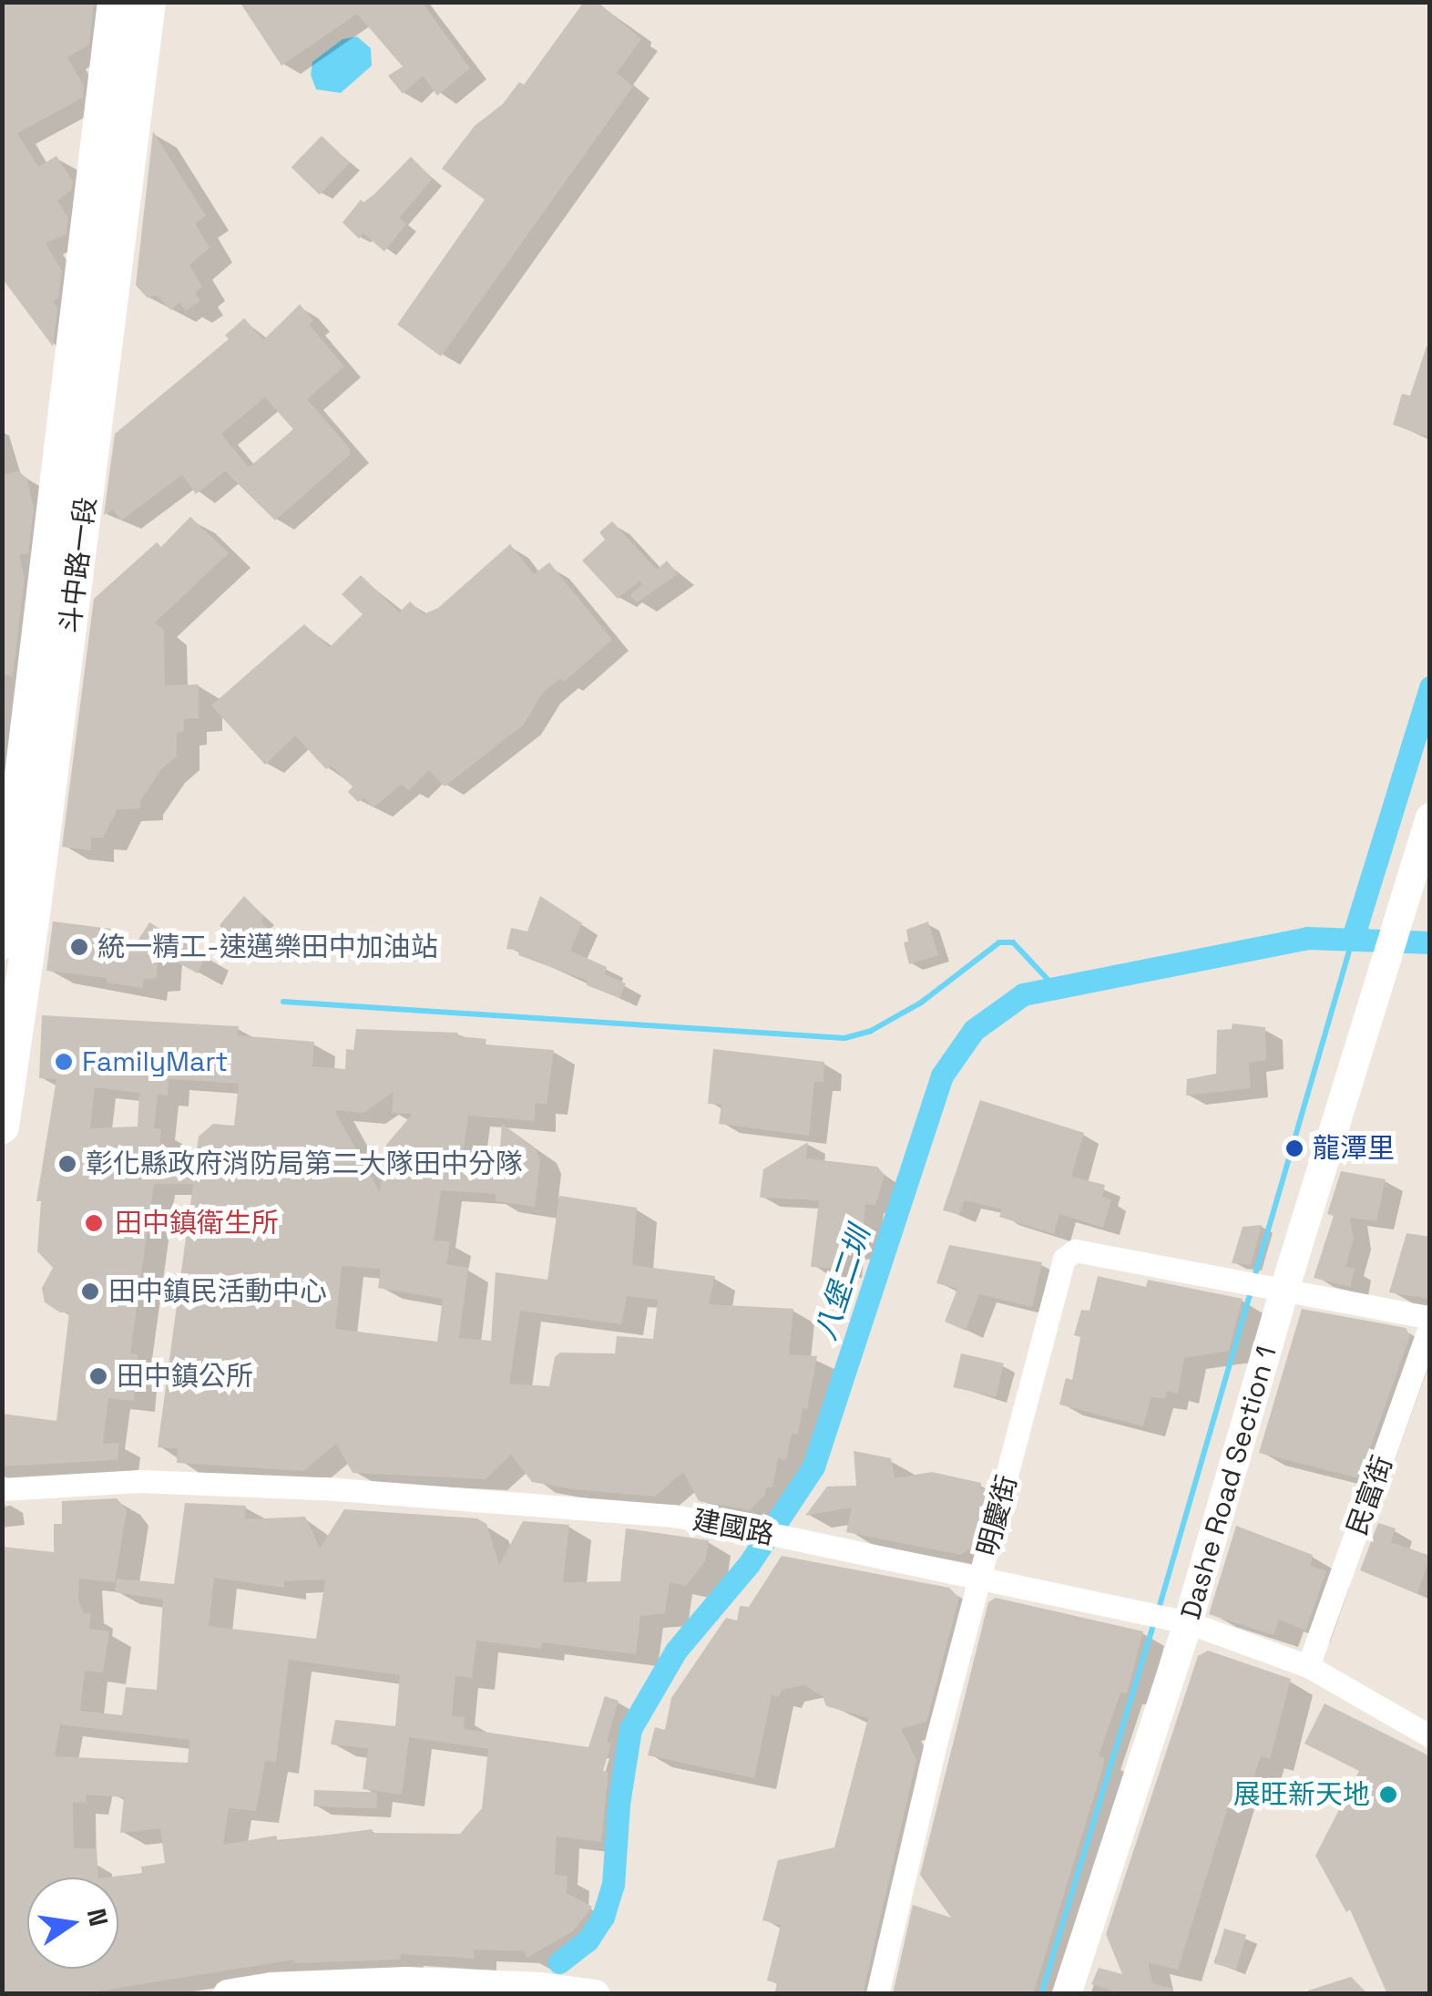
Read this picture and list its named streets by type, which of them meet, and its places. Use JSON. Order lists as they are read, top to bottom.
{
  "streets": {
    "main road": ["斗中路一段"],
    "street": [
      "Dashe Road Section 1",
      "民富街",
      "明慶街",
      "建國路"
    ]
  },
  "crossings": [
    ["Dashe Road Section 1", "明慶街"],
    ["Dashe Road Section 1", "建國路"],
    ["民富街", "建國路"],
    ["明慶街", "建國路"]
  ],
  "water": ["八堡二圳"],
  "places": [
    "統一精工-速邁樂田中加油站",
    "FamilyMart",
    "龍潭里",
    "彰化縣政府消防局第二大隊田中分隊",
    "田中鎮衛生所",
    "田中鎮民活動中心",
    "田中鎮公所",
    "展旺新天地"
  ],
  "north": "right"
}
